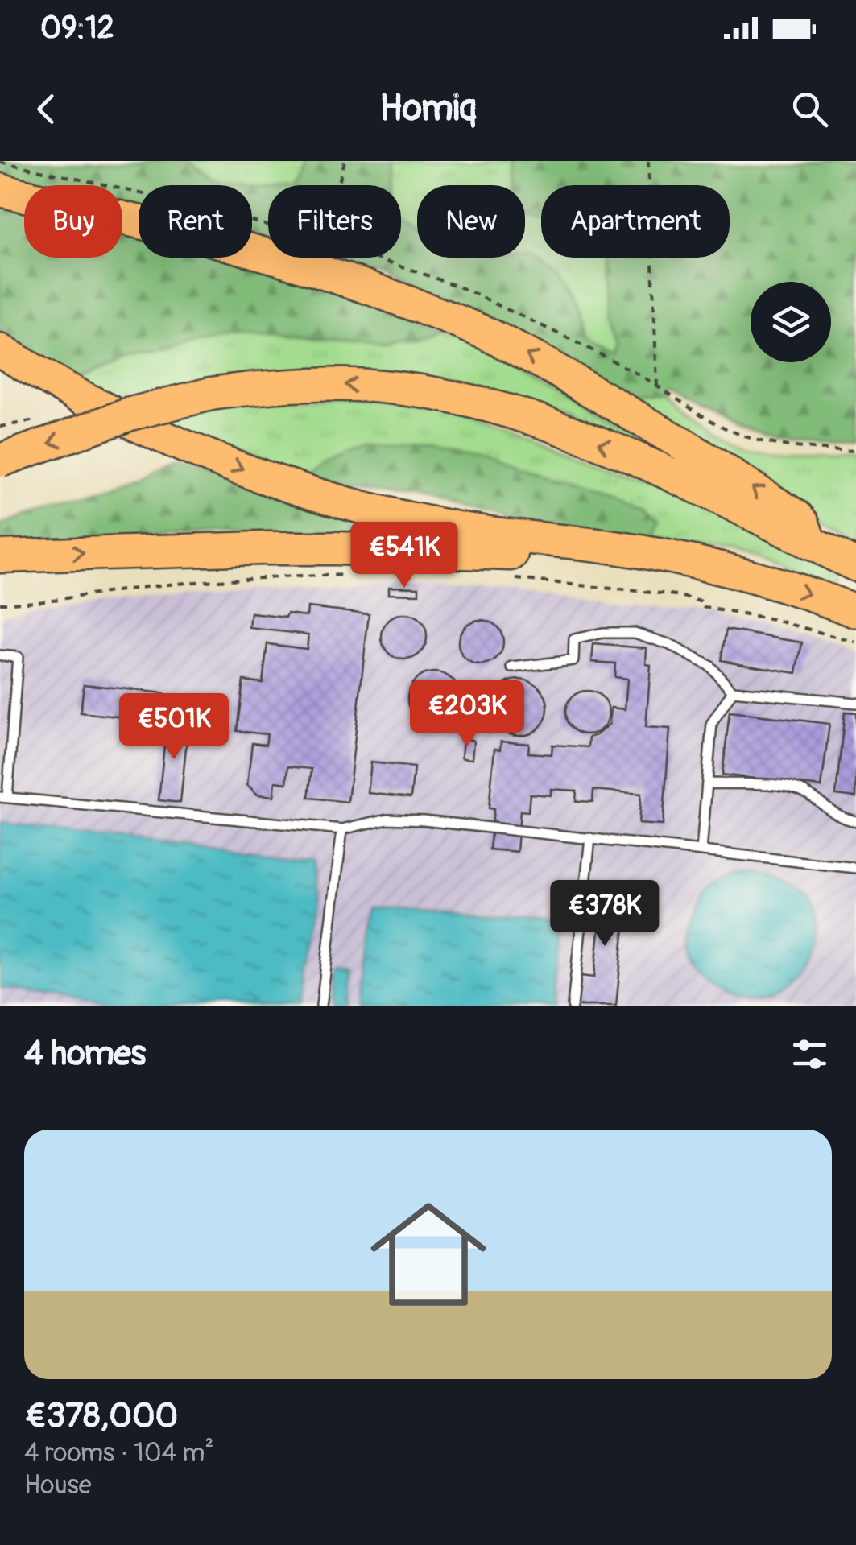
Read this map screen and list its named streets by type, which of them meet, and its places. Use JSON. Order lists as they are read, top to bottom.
{
  "page": {
    "status": "09:12",
    "header": "Homiq",
    "chip": [
      "Buy",
      "Rent",
      "Filters",
      "New",
      "Apartment"
    ],
    "price": [
      "€541K",
      "€203K",
      "€501K",
      "€378K"
    ],
    "heading": "4 homes",
    "list": [
      {
        "name": "€378,000",
        "note": "4 rooms · 104 m² · House"
      }
    ]
  }
}
